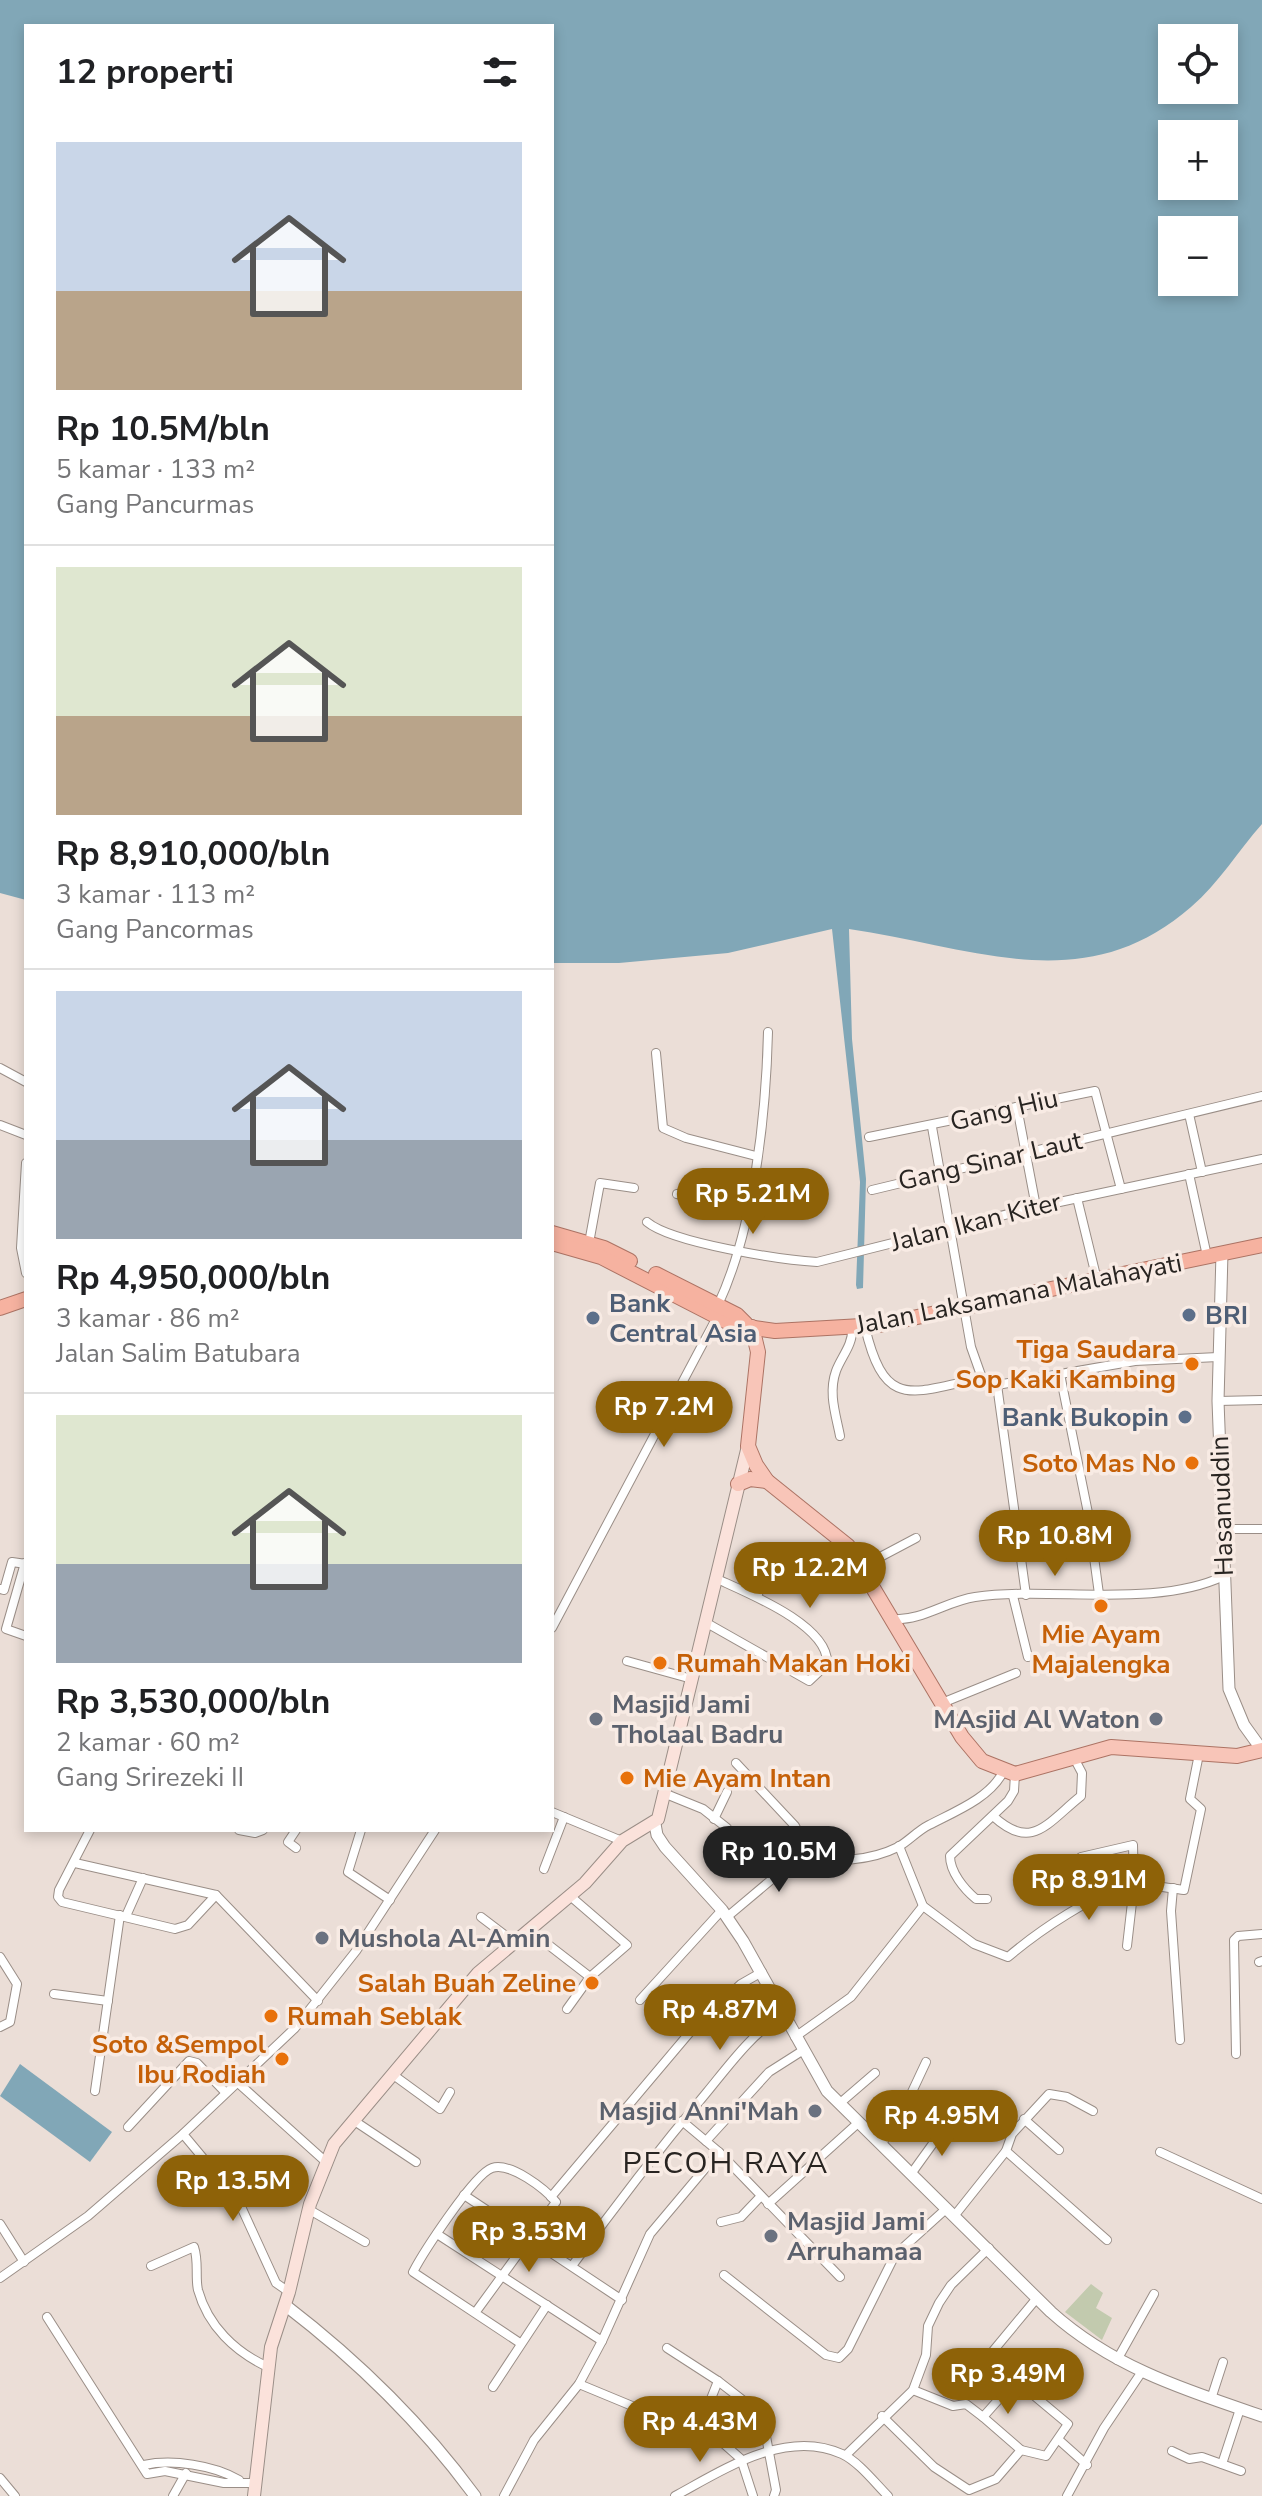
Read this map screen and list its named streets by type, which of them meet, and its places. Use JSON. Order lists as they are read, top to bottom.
{
  "streets": {
    "highway": ["Jalan Laksamana Malahayati"],
    "street": [
      "Gang Hiu",
      "Gang Sinar Laut",
      "Jalan Ikan Kiter",
      "Hasanuddin"
    ]
  },
  "crossings": [
    ["Gang Hiu", "Gang Sinar Laut"],
    ["Jalan Laksamana Malahayati", "Hasanuddin"]
  ],
  "districts": ["PECOH RAYA"],
  "places": [
    "BRI",
    "Bank Central Asia",
    "Tiga Saudara Sop Kaki Kambing",
    "Bank Bukopin",
    "Soto Mas No",
    "Mie Ayam Majalengka",
    "Rumah Makan Hoki",
    "Masjid Jami Tholaal Badru",
    "MAsjid Al Waton",
    "Mie Ayam Intan",
    "Mushola Al-Amin",
    "Salah Buah Zeline",
    "Rumah Seblak",
    "Soto &Sempol Ibu Rodiah",
    "Masjid Anni'Mah",
    "Masjid Jami Arruhamaa"
  ],
  "page": {
    "map_buttons": ["+", "−"],
    "heading": "12 properti",
    "list": [
      {
        "name": "Rp 10.5M/bln",
        "note": "5 kamar · 133 m² · Gang Pancurmas"
      },
      {
        "name": "Rp 8,910,000/bln",
        "note": "3 kamar · 113 m² · Gang Pancormas"
      },
      {
        "name": "Rp 4,950,000/bln",
        "note": "3 kamar · 86 m² · Jalan Salim Batubara"
      },
      {
        "name": "Rp 3,530,000/bln",
        "note": "2 kamar · 60 m² · Gang Srirezeki II"
      }
    ],
    "price": [
      "Rp 5.21M",
      "Rp 7.2M",
      "Rp 10.8M",
      "Rp 12.2M",
      "Rp 10.5M",
      "Rp 8.91M",
      "Rp 4.87M",
      "Rp 4.95M",
      "Rp 13.5M",
      "Rp 3.53M",
      "Rp 3.49M",
      "Rp 4.43M"
    ]
  }
}
